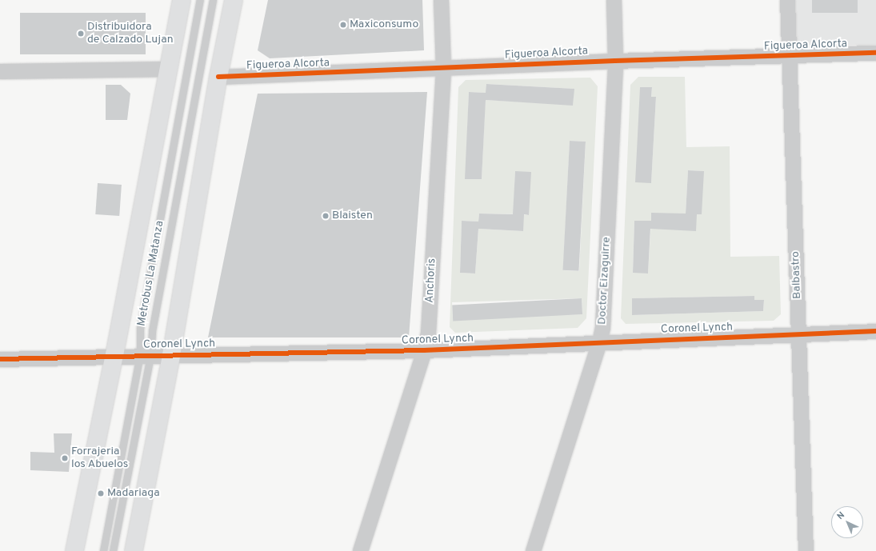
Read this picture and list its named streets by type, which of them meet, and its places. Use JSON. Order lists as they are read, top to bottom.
{
  "streets": {
    "street": [
      "Figueroa Alcorta",
      "Balbastro",
      "Anchoris",
      "Doctor Eizaguirre",
      "Coronel Lynch"
    ],
    "lane": ["Metrobus La Matanza"]
  },
  "crossings": [
    ["Figueroa Alcorta", "Balbastro"],
    ["Figueroa Alcorta", "Anchoris"],
    ["Figueroa Alcorta", "Doctor Eizaguirre"],
    ["Metrobus La Matanza", "Coronel Lynch"],
    ["Balbastro", "Coronel Lynch"],
    ["Anchoris", "Coronel Lynch"],
    ["Doctor Eizaguirre", "Coronel Lynch"]
  ],
  "places": [
    "Maxiconsumo",
    "Distribuidora de Calzado Lujan",
    "Blaisten",
    "Forrajeria los Abuelos",
    "Madariaga"
  ],
  "north": "top left"
}
